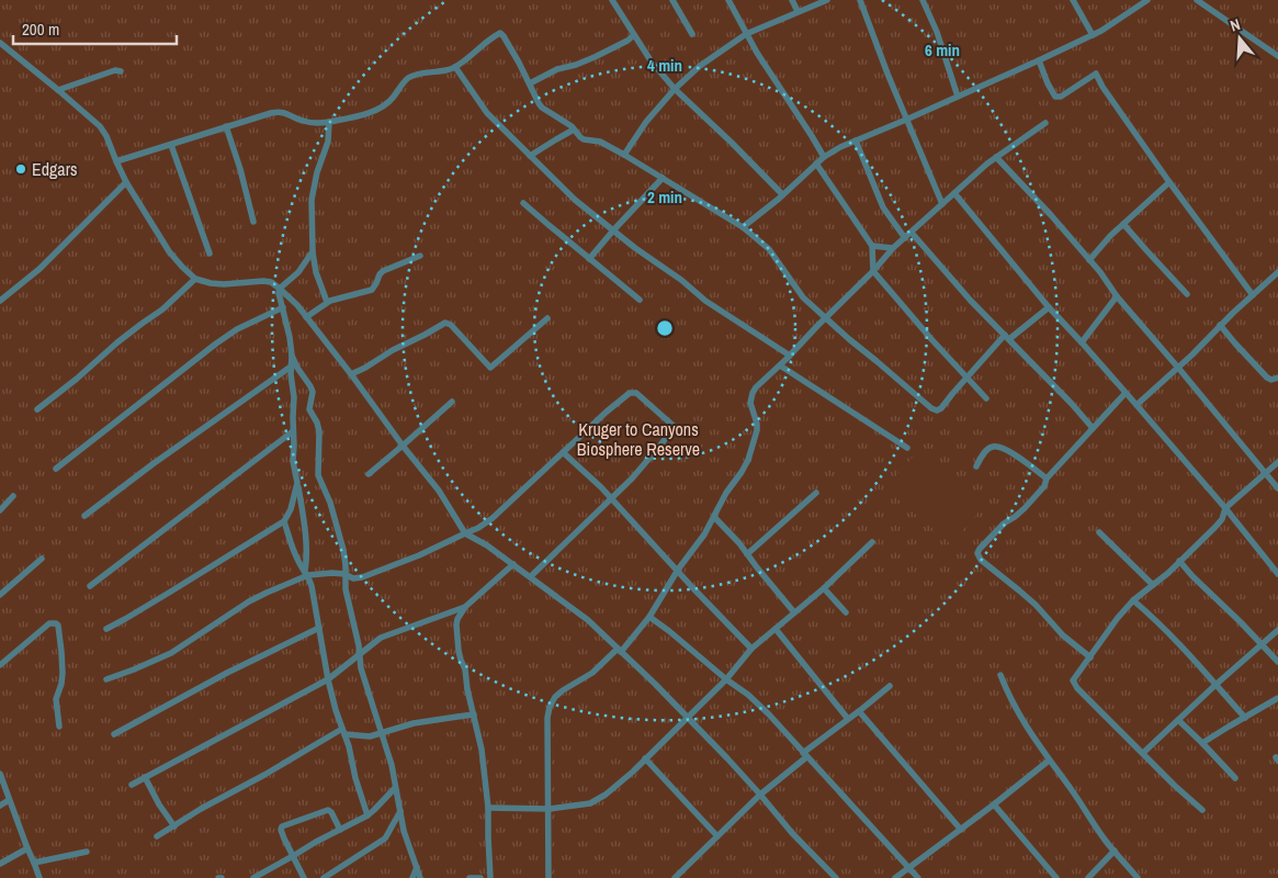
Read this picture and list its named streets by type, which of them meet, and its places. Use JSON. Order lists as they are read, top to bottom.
{
  "parks": ["Kruger to Canyons Biosphere Reserve"],
  "places": ["Edgars"],
  "scale_bar": "200 m",
  "north": "top",
  "rings": ["6 min", "4 min", "2 min"]
}
